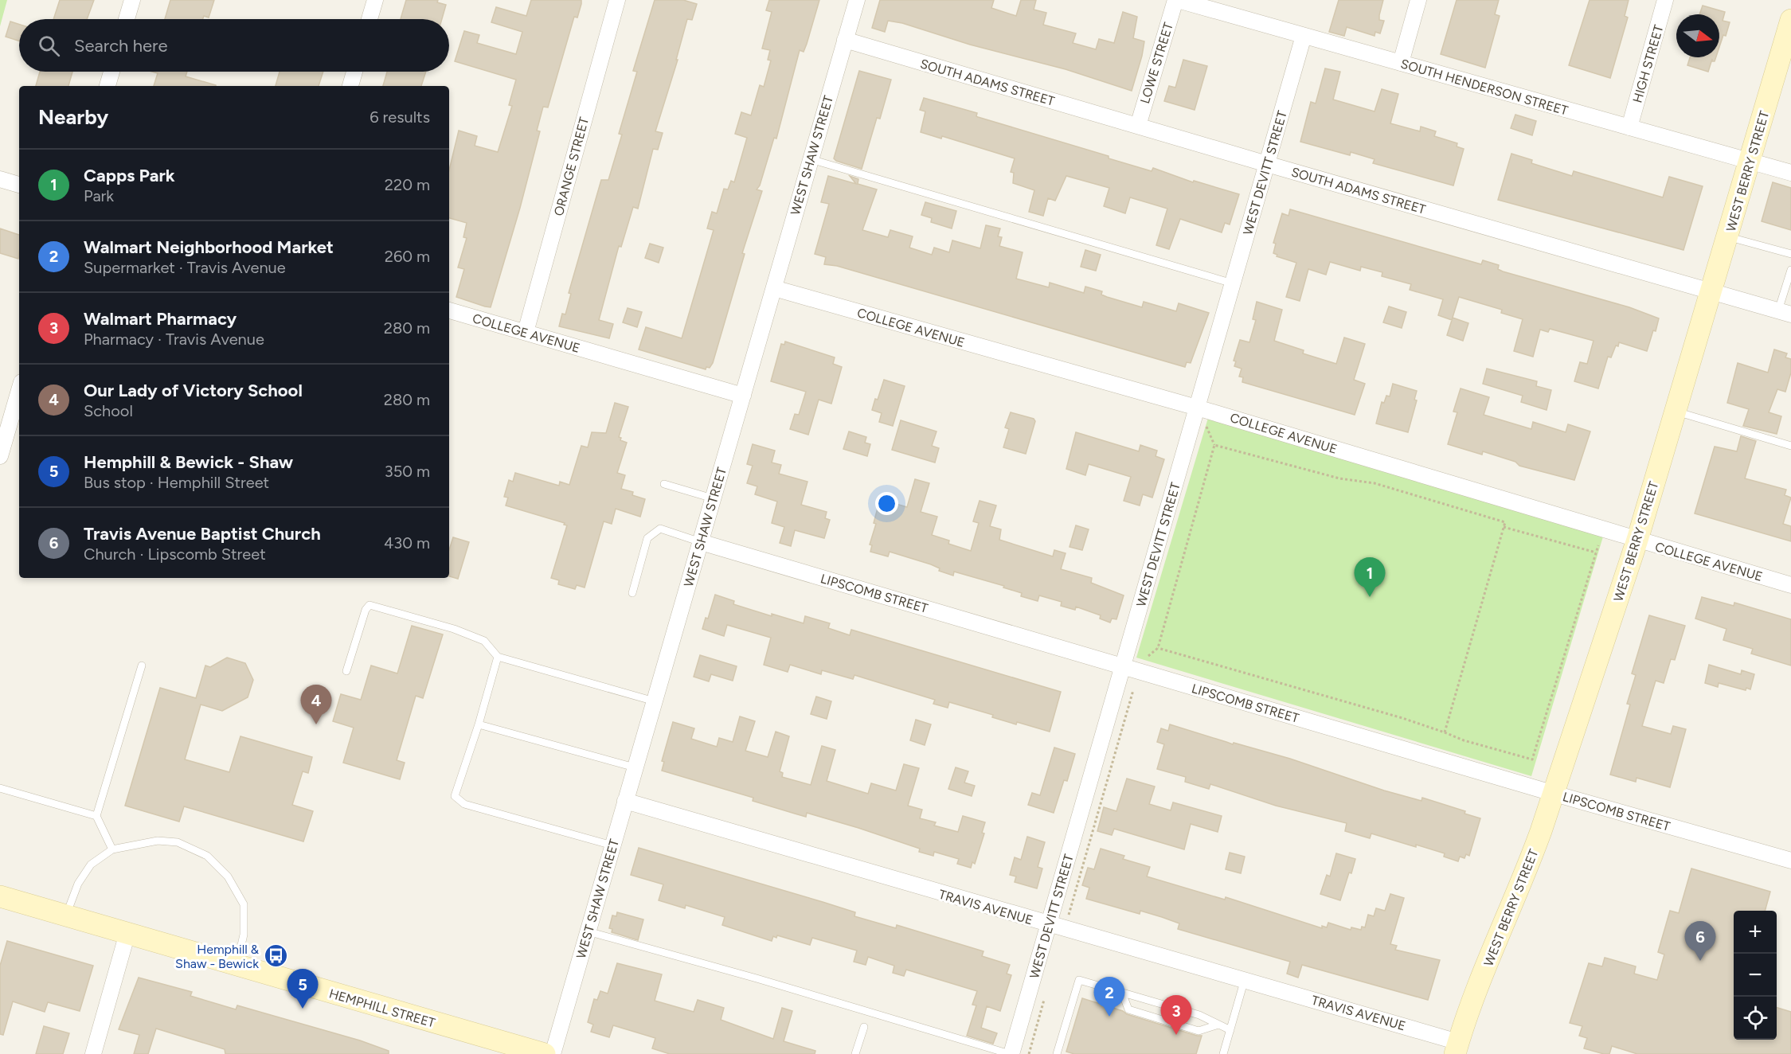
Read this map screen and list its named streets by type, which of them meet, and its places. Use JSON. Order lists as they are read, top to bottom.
{
  "streets": {
    "main road": ["WEST BERRY STREET", "HEMPHILL STREET"],
    "street": [
      "LOWE STREET",
      "HIGH STREET",
      "SOUTH ADAMS STREET",
      "SOUTH HENDERSON STREET",
      "WEST SHAW STREET",
      "ORANGE STREET",
      "WEST DEVITT STREET",
      "COLLEGE AVENUE",
      "LIPSCOMB STREET",
      "TRAVIS AVENUE"
    ]
  },
  "crossings": [
    ["LOWE STREET", "SOUTH ADAMS STREET"],
    ["LOWE STREET", "SOUTH HENDERSON STREET"],
    ["HIGH STREET", "SOUTH HENDERSON STREET"],
    ["SOUTH ADAMS STREET", "WEST SHAW STREET"],
    ["SOUTH ADAMS STREET", "WEST BERRY STREET"],
    ["SOUTH ADAMS STREET", "WEST DEVITT STREET"],
    ["SOUTH HENDERSON STREET", "WEST BERRY STREET"],
    ["SOUTH HENDERSON STREET", "WEST DEVITT STREET"],
    ["WEST SHAW STREET", "COLLEGE AVENUE"],
    ["WEST SHAW STREET", "LIPSCOMB STREET"],
    ["WEST SHAW STREET", "TRAVIS AVENUE"],
    ["ORANGE STREET", "COLLEGE AVENUE"],
    ["WEST BERRY STREET", "COLLEGE AVENUE"],
    ["WEST BERRY STREET", "LIPSCOMB STREET"],
    ["WEST BERRY STREET", "TRAVIS AVENUE"],
    ["WEST DEVITT STREET", "COLLEGE AVENUE"],
    ["WEST DEVITT STREET", "LIPSCOMB STREET"],
    ["WEST DEVITT STREET", "TRAVIS AVENUE"]
  ],
  "places": {
    "bus stop": ["Hemphill & Shaw - Bewick"]
  },
  "north": "right",
  "page": {
    "search": "Search here",
    "heading": ["Nearby", "6 results"],
    "list": [
      {
        "mark": "1",
        "name": "Capps Park",
        "note": "Park",
        "value": "220 m"
      },
      {
        "mark": "2",
        "name": "Walmart Neighborhood Market",
        "note": "Supermarket · Travis Avenue",
        "value": "260 m"
      },
      {
        "mark": "3",
        "name": "Walmart Pharmacy",
        "note": "Pharmacy · Travis Avenue",
        "value": "280 m"
      },
      {
        "mark": "4",
        "name": "Our Lady of Victory School",
        "note": "School",
        "value": "280 m"
      },
      {
        "mark": "5",
        "name": "Hemphill & Bewick - Shaw",
        "note": "Bus stop · Hemphill Street",
        "value": "350 m"
      },
      {
        "mark": "6",
        "name": "Travis Avenue Baptist Church",
        "note": "Church · Lipscomb Street",
        "value": "430 m"
      }
    ],
    "pins": [
      "1",
      "4",
      "6",
      "5",
      "2",
      "3"
    ],
    "map_buttons": ["+", "−"]
  }
}
